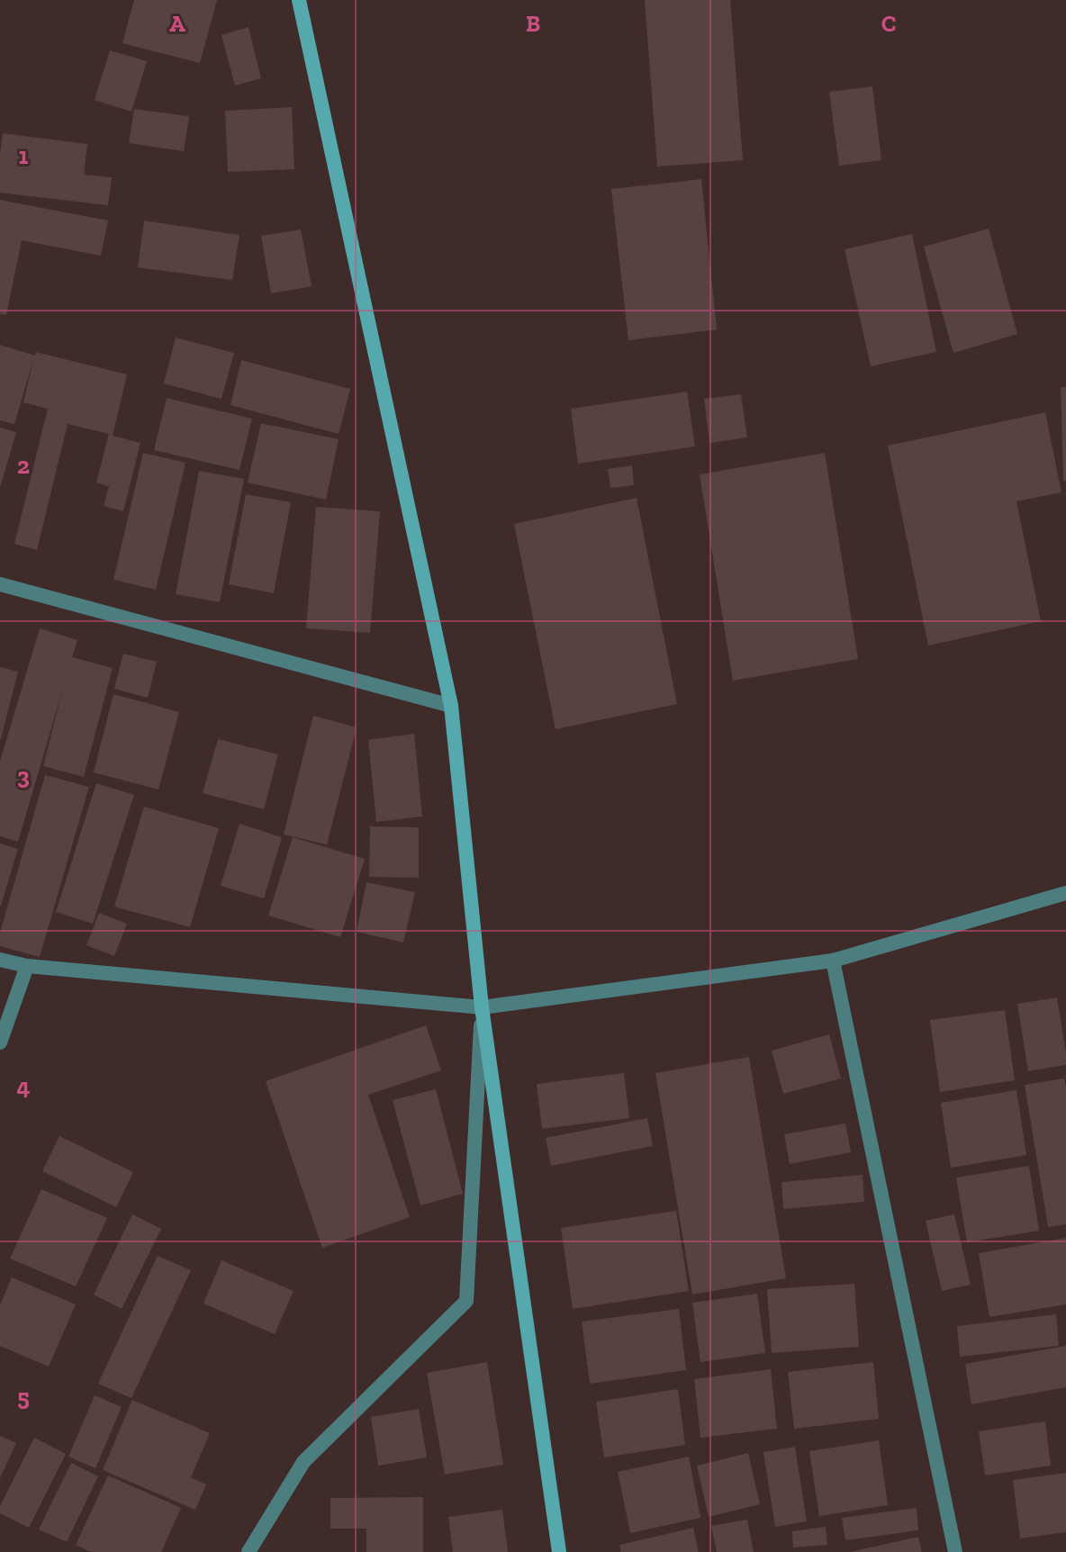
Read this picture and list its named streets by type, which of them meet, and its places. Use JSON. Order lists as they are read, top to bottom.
{
  "grid": {
    "columns": ["A", "B", "C"],
    "rows": [
      "1",
      "2",
      "3",
      "4",
      "5"
    ]
  }
}
